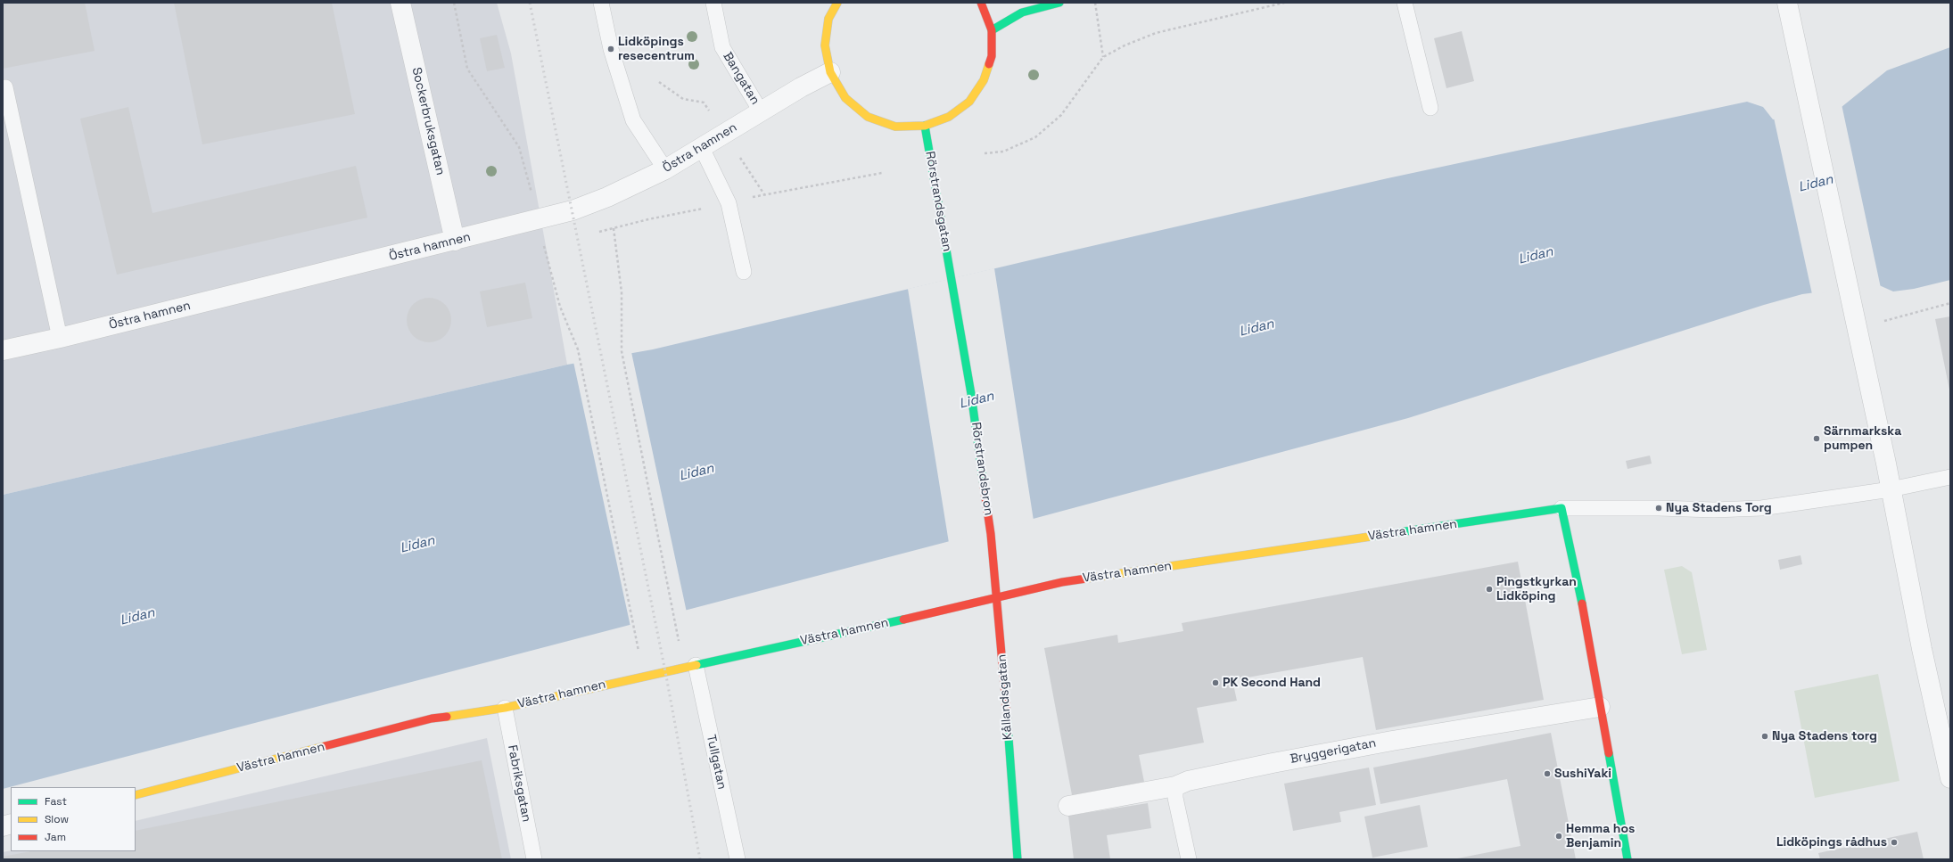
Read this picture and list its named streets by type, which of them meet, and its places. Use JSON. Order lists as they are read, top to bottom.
{
  "streets": {
    "street": [
      "Sockerbruksgatan",
      "Östra hamnen",
      "Rörstrandsgatan",
      "Rörstrandsbron",
      "Västra hamnen",
      "Kållandsgatan",
      "Bryggerigatan"
    ],
    "lane": ["Bangatan", "Tullgatan", "Fabriksgatan"]
  },
  "crossings": [
    ["Bangatan", "Östra hamnen"],
    ["Sockerbruksgatan", "Östra hamnen"],
    ["Rörstrandsgatan", "Rörstrandsbron"],
    ["Rörstrandsbron", "Kållandsgatan"],
    ["Västra hamnen", "Kållandsgatan"],
    ["Västra hamnen", "Tullgatan"],
    ["Västra hamnen", "Fabriksgatan"]
  ],
  "water": ["Lidan"],
  "places": [
    "Lidköpings resecentrum",
    "Särnmarkska pumpen",
    "Nya Stadens Torg",
    "Pingstkyrkan Lidköping",
    "PK Second Hand",
    "Nya Stadens torg",
    "SushiYaki",
    "Hemma hos Benjamin",
    "Lidköpings rådhus"
  ],
  "legend": ["Fast", "Slow", "Jam"]
}
